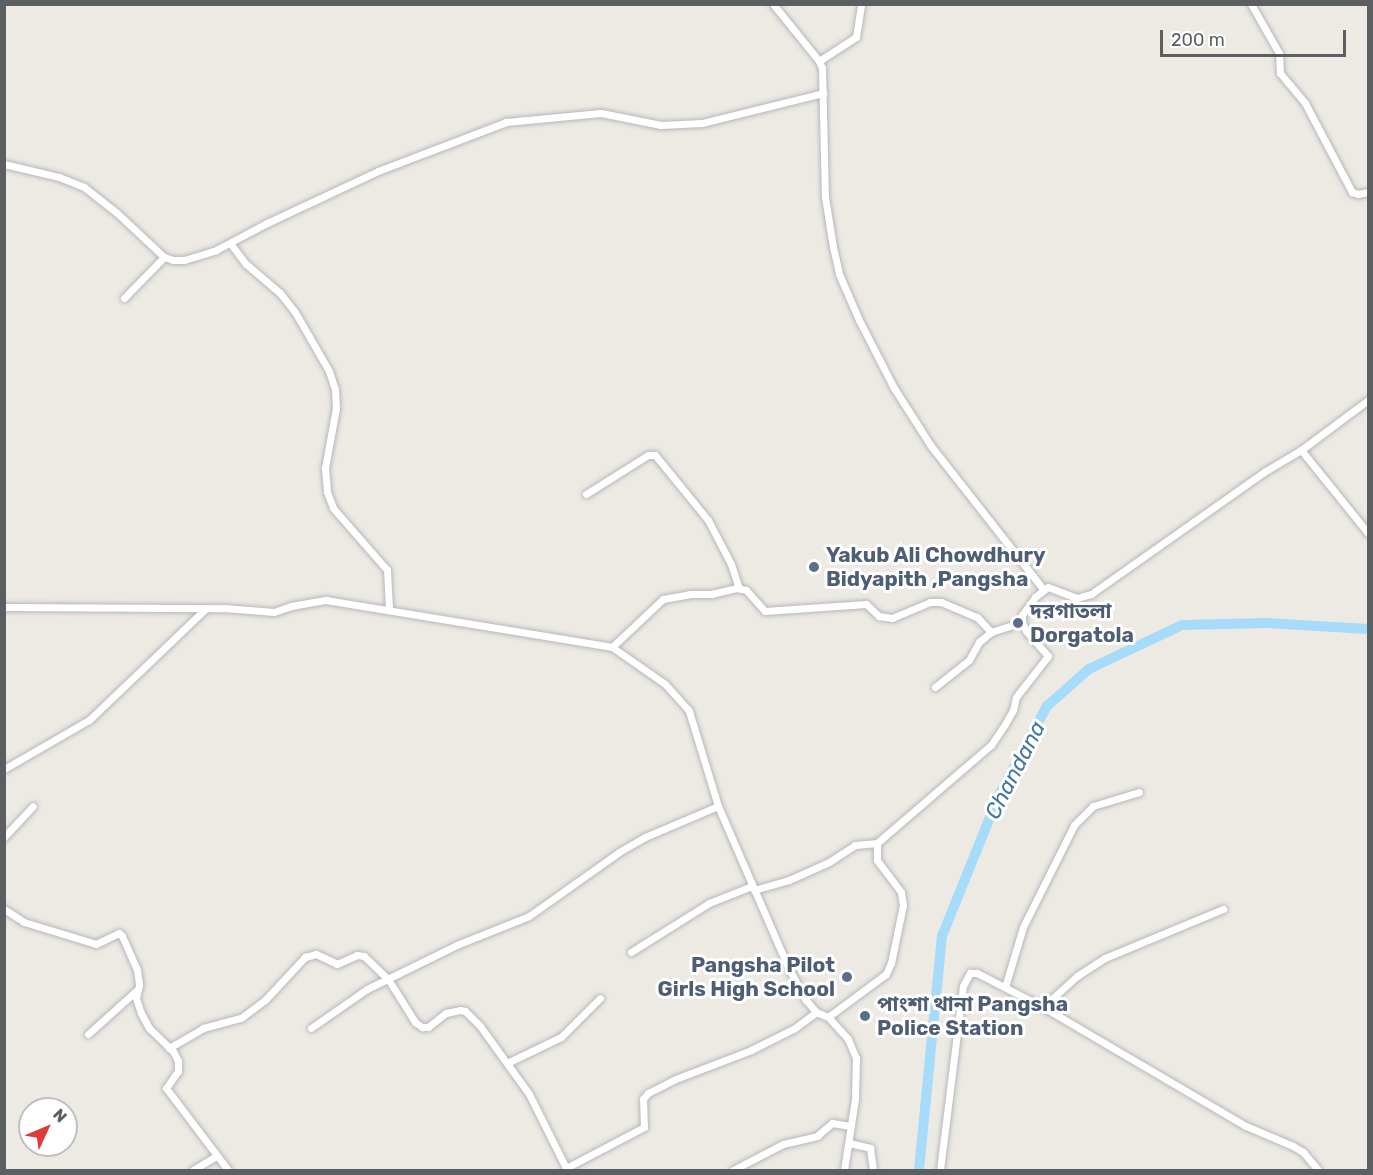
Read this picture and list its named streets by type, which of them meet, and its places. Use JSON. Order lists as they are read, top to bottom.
{
  "water": ["Chandana"],
  "places": [
    "Yakub Ali Chowdhury Bidyapith ,Pangsha",
    "দরগাতলা Dorgatola",
    "Pangsha Pilot Girls High School",
    "পাংশা থানা Pangsha Police Station"
  ],
  "scale_bar": "200 m",
  "north": "top right"
}
